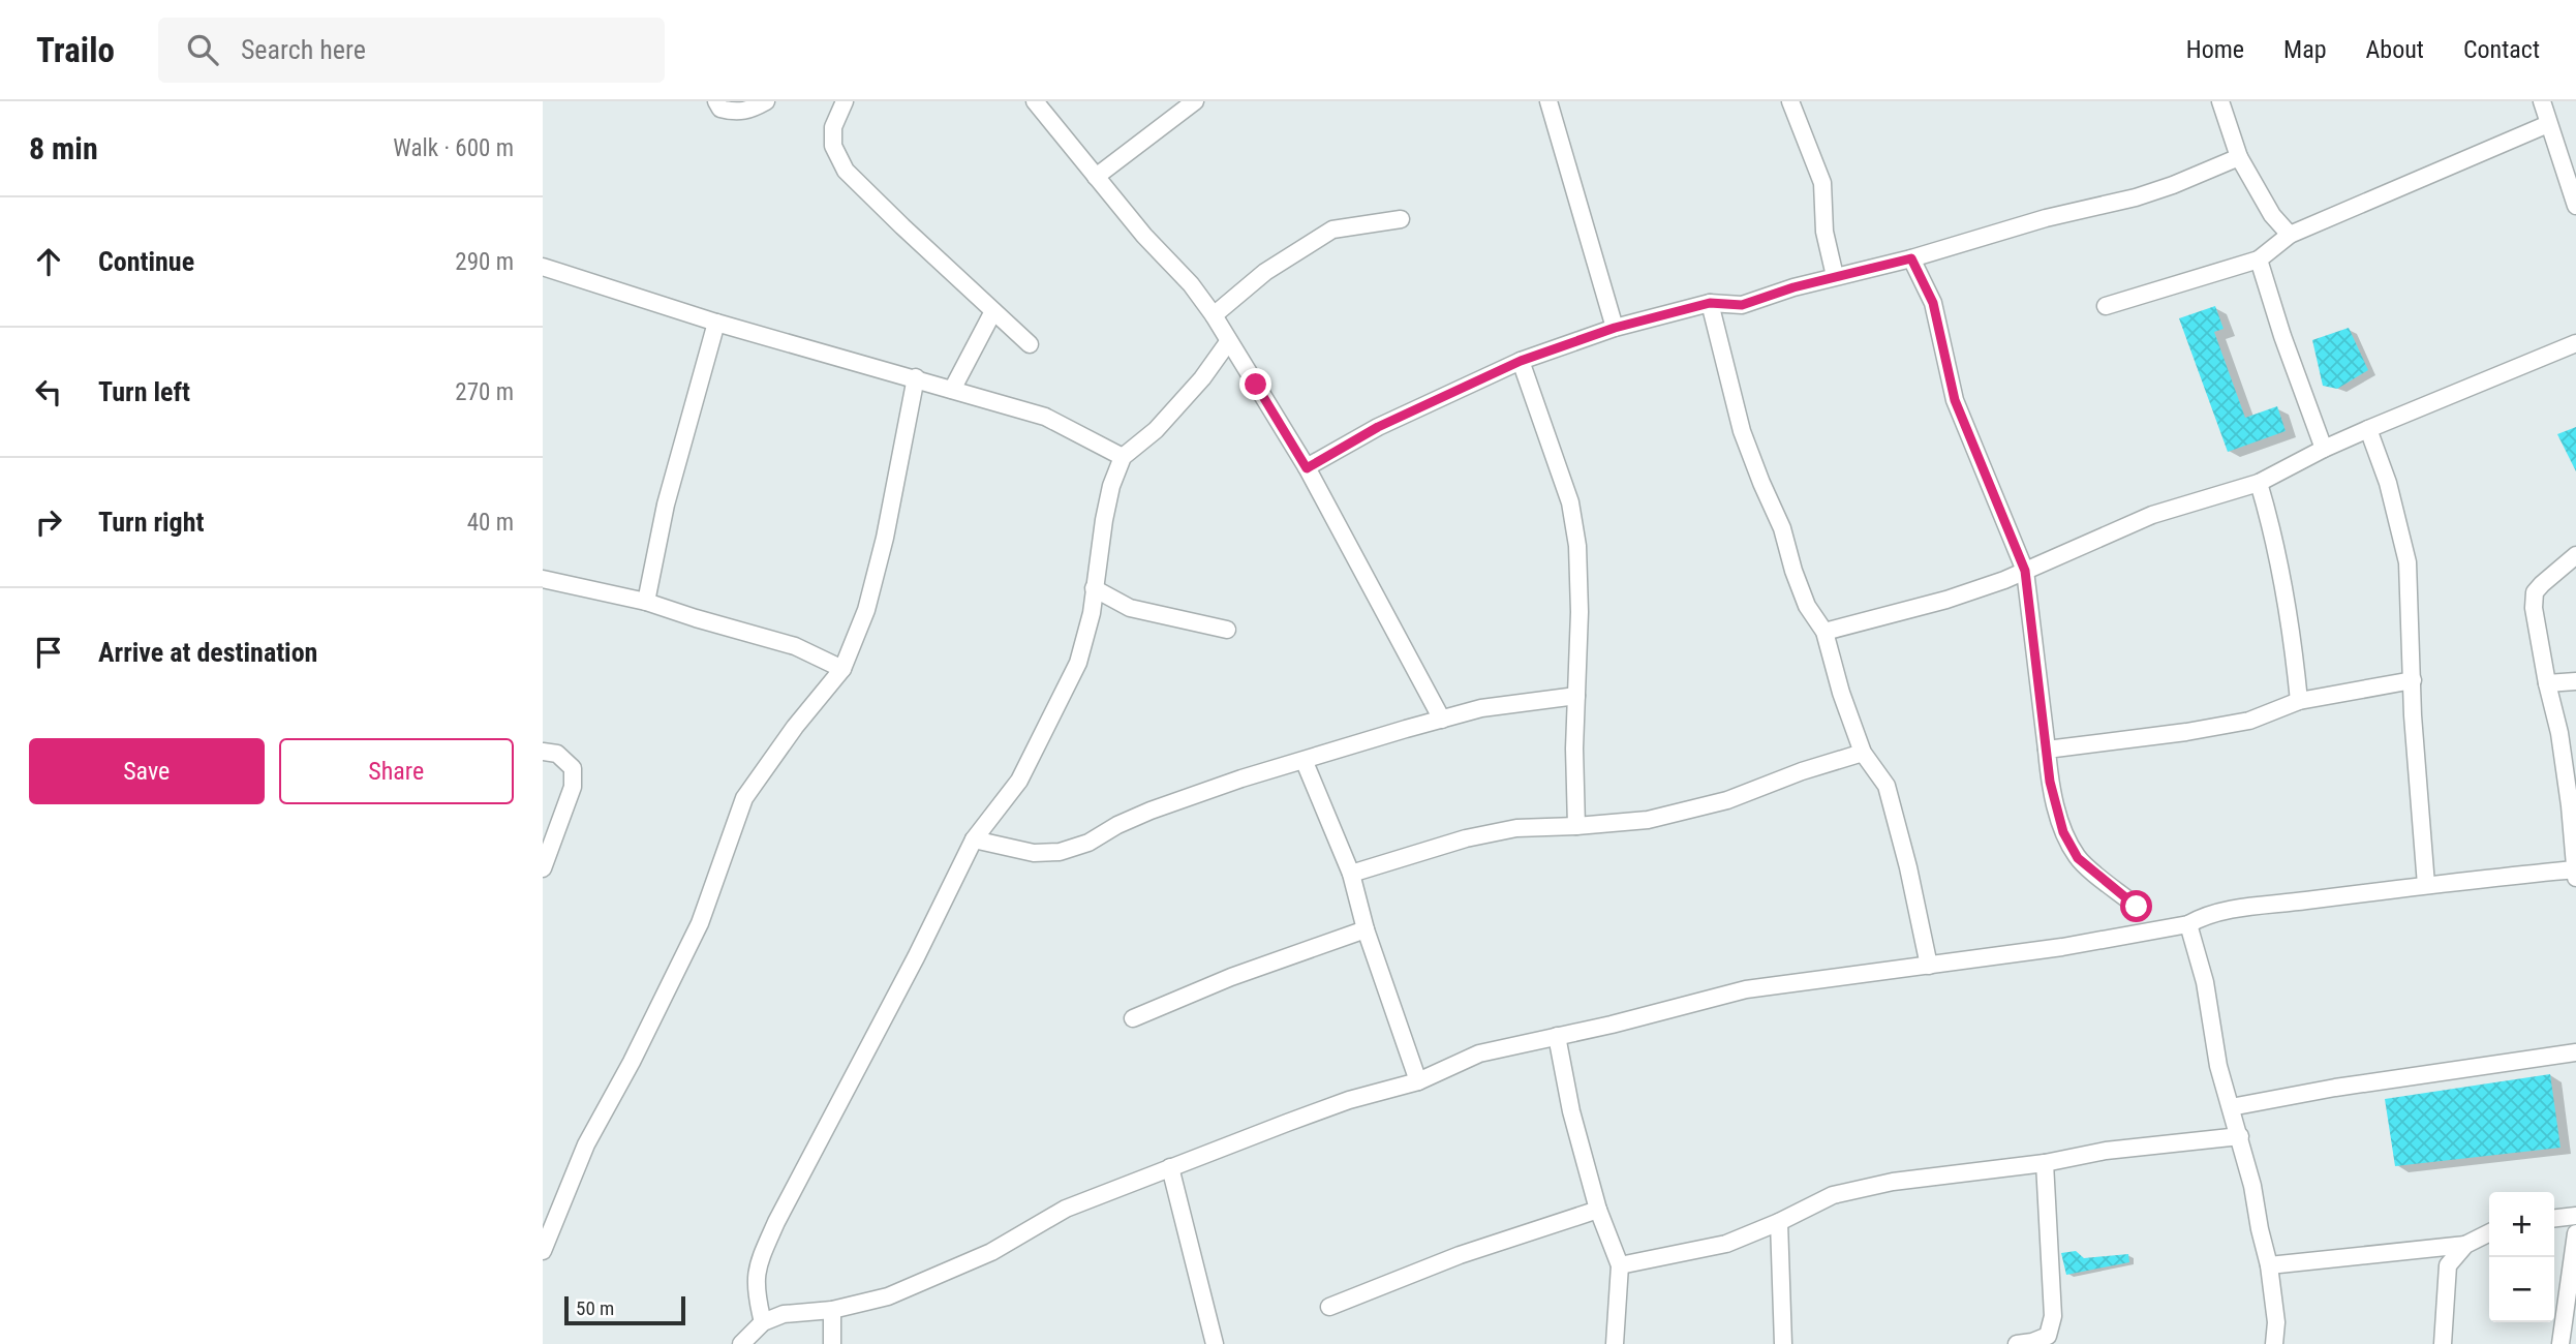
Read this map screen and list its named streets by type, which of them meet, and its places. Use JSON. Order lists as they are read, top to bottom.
{
  "scale_bar": "50 m",
  "page": {
    "header": "Trailo",
    "search": "Search here",
    "nav": [
      "Home",
      "Map",
      "About",
      "Contact"
    ],
    "heading": ["8 min", "Walk · 600 m"],
    "list": [
      ["Continue", "290 m"],
      ["Turn left", "270 m"],
      ["Turn right", "40 m"],
      "Arrive at destination"
    ],
    "buttons": ["Save", "Share"],
    "map_buttons": ["+", "−"],
    "scale": "50 m"
  }
}
